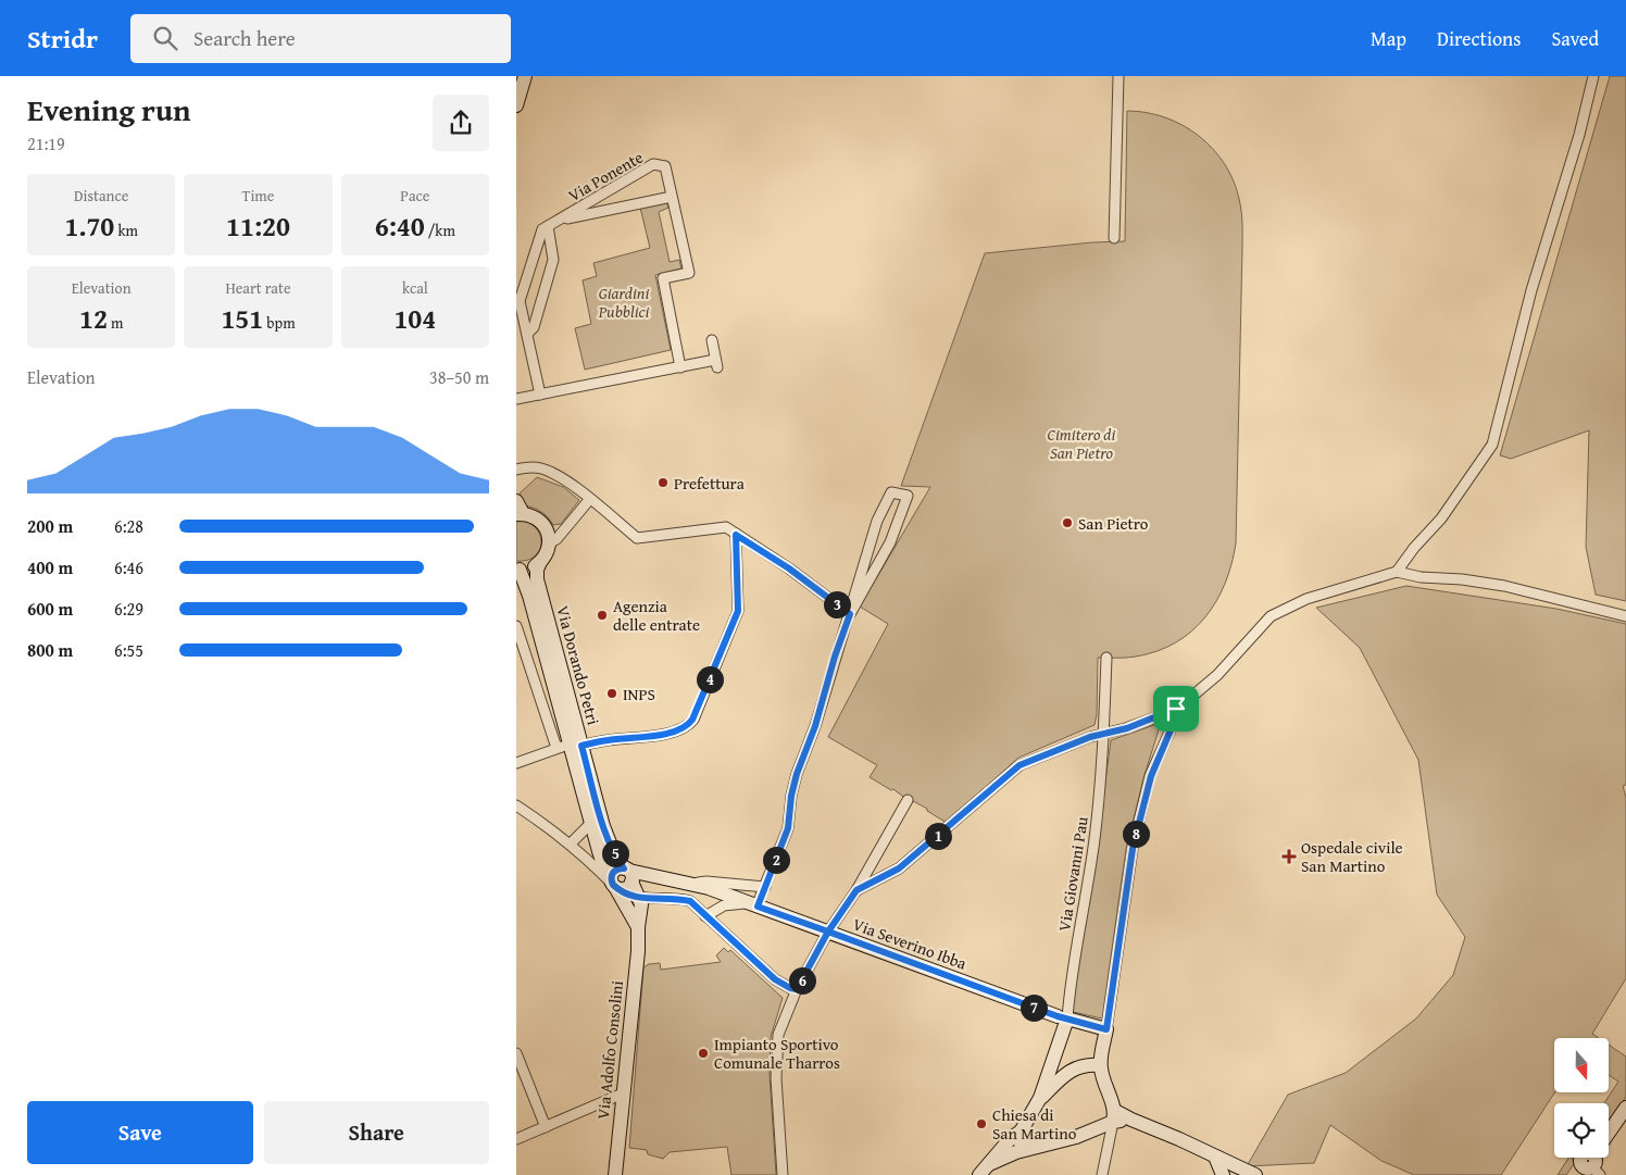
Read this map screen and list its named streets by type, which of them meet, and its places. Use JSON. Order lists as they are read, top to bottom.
{
  "streets": {
    "street": [
      "Via Ponente",
      "Via Dorando Petri",
      "Via Giovanni Pau",
      "Via Severino Ibba",
      "Via Adolfo Consolini"
    ]
  },
  "crossings": [
    ["Via Dorando Petri", "Via Severino Ibba"],
    ["Via Giovanni Pau", "Via Severino Ibba"]
  ],
  "parks": ["Giardini Pubblici", "Cimitero di San Pietro"],
  "places": {
    "other": [
      "Prefettura",
      "San Pietro",
      "Agenzia delle entrate",
      "INPS",
      "Impianto Sportivo Comunale Tharros",
      "Chiesa di San Martino"
    ],
    "health": ["Ospedale civile San Martino"]
  },
  "north": "bottom",
  "page": {
    "header": "Stridr",
    "search": "Search here",
    "nav": ["Map", "Directions", "Saved"],
    "heading": ["Evening run", "21:19"],
    "stats": [
      ["Distance", "1.70 km"],
      ["Time", "11:20"],
      ["Pace", "6:40 /km"],
      ["Elevation", "12 m"],
      ["Heart rate", "151 bpm"],
      ["kcal", "104"]
    ],
    "chart": ["Elevation", "38–50 m"],
    "list": [
      {
        "name": "200 m",
        "note": "6:28"
      },
      {
        "name": "400 m",
        "note": "6:46"
      },
      {
        "name": "600 m",
        "note": "6:29"
      },
      {
        "name": "800 m",
        "note": "6:55"
      }
    ],
    "pins": [
      "3",
      "4",
      "8",
      "1",
      "5",
      "2",
      "6",
      "7"
    ],
    "buttons": ["Save", "Share"]
  }
}
